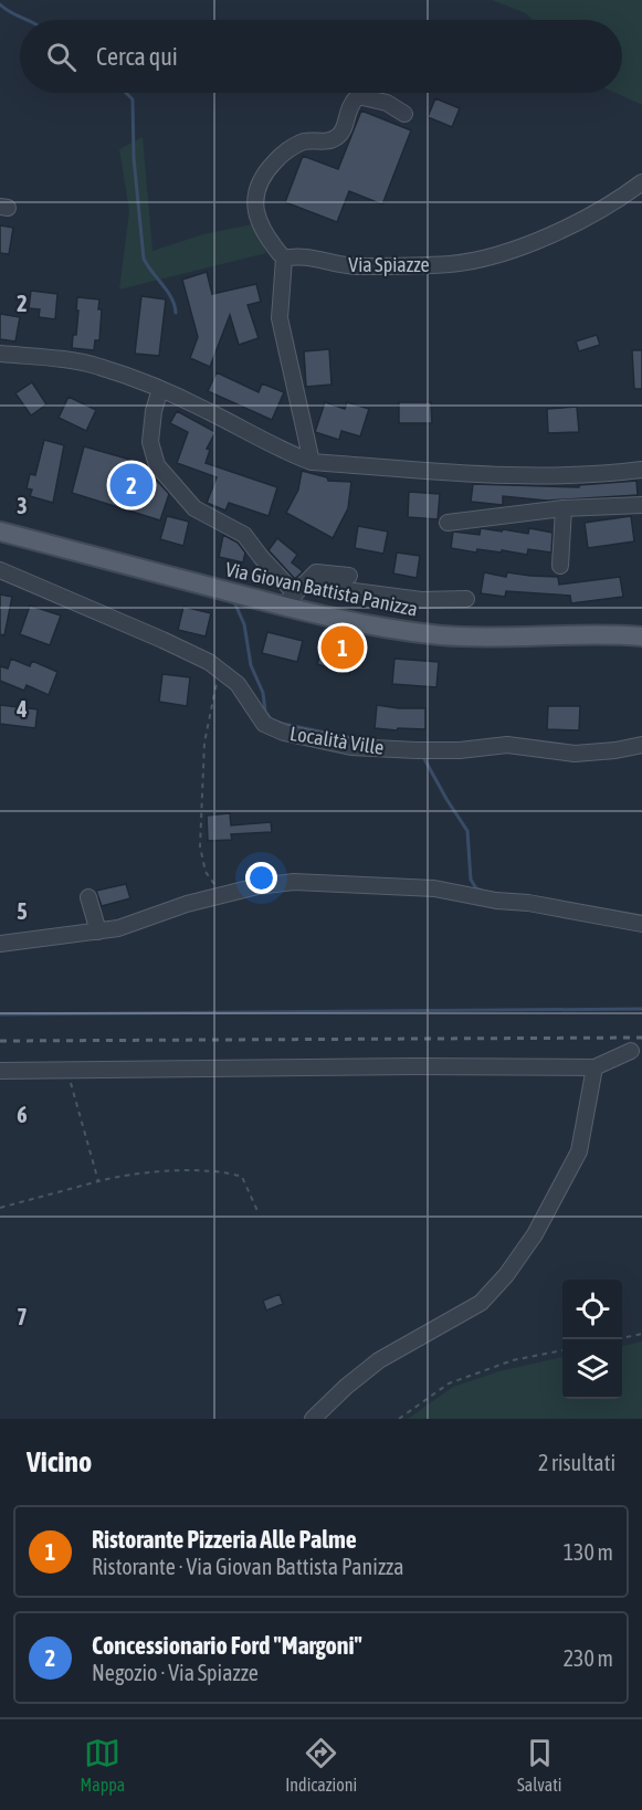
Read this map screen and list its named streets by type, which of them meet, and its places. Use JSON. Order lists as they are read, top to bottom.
{
  "streets": {
    "main road": ["Via Giovan Battista Panizza"],
    "street": ["Via Spiazze", "Località Ville"]
  },
  "page": {
    "search": "Cerca qui",
    "pins": ["2", "1"],
    "heading": ["Vicino", "2 risultati"],
    "list": [
      {
        "mark": "1",
        "name": "Ristorante Pizzeria Alle Palme",
        "note": "Ristorante · Via Giovan Battista Panizza",
        "value": "130 m"
      },
      {
        "mark": "2",
        "name": "Concessionario Ford \"Margoni\"",
        "note": "Negozio · Via Spiazze",
        "value": "230 m"
      }
    ],
    "nav": ["Mappa", "Indicazioni", "Salvati"]
  },
  "grid": {
    "rows": [
      "2",
      "3",
      "4",
      "5",
      "6",
      "7"
    ]
  }
}
